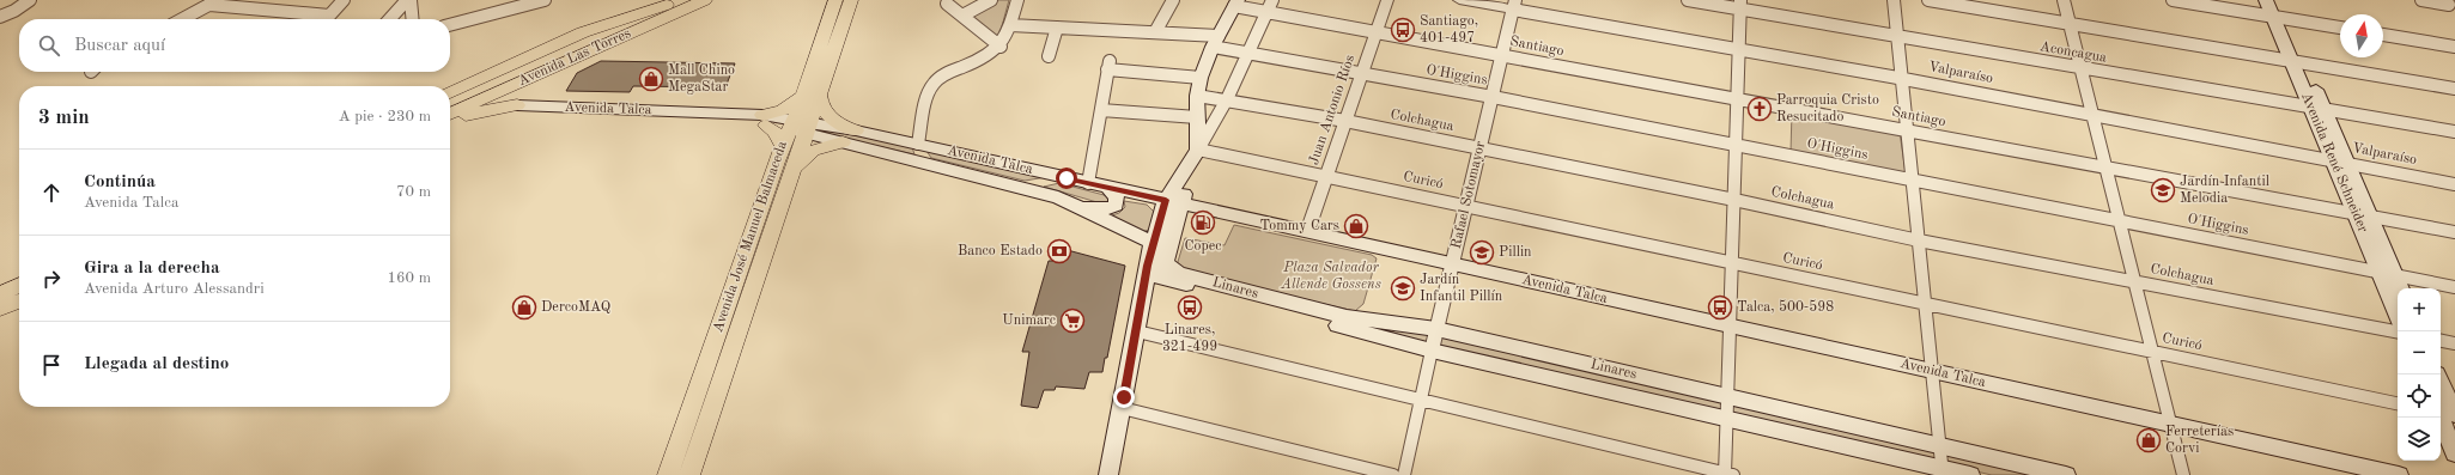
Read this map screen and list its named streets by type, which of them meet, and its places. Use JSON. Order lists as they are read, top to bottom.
{
  "streets": {
    "main road": [
      "Avenida Las Torres",
      "Avenida Talca",
      "Avenida René Schneider",
      "Avenida José Manuel Balmaceda",
      "Linares"
    ],
    "street": [
      "Santiago",
      "Aconcagua",
      "Valparaíso",
      "O'Higgins",
      "Juan Antonio Ríos",
      "Colchagua",
      "Curicó",
      "Rafael Sotomayor"
    ]
  },
  "crossings": [
    ["Santiago", "Juan Antonio Ríos"],
    ["Santiago", "Avenida René Schneider"],
    ["Santiago", "Rafael Sotomayor"],
    ["Aconcagua", "Avenida René Schneider"],
    ["Valparaíso", "Avenida René Schneider"],
    ["Valparaíso", "Rafael Sotomayor"],
    ["O'Higgins", "Juan Antonio Ríos"],
    ["O'Higgins", "Avenida René Schneider"],
    ["O'Higgins", "Rafael Sotomayor"],
    ["Avenida Talca", "Juan Antonio Ríos"],
    ["Avenida Talca", "Rafael Sotomayor"],
    ["Avenida Talca", "Avenida José Manuel Balmaceda"],
    ["Juan Antonio Ríos", "Colchagua"],
    ["Juan Antonio Ríos", "Curicó"],
    ["Colchagua", "Rafael Sotomayor"],
    ["Curicó", "Rafael Sotomayor"],
    ["Rafael Sotomayor", "Linares"]
  ],
  "parks": ["Plaza Salvador Allende Gossens"],
  "places": {
    "bus stop": ["Santiago, 401-497", "Linares, 321-499", "Talca, 500-598"],
    "shop": [
      "Mall Chino MegaStar",
      "Tommy Cars",
      "DercoMAQ",
      "Ferreterías Corvi"
    ],
    "church": ["Parroquia Cristo Resucitado"],
    "school or university": ["Jardín Infantil Melodia", "Pillin", "Jardín Infantil Pillín"],
    "fuel station": ["Copec"],
    "bank": ["Banco Estado"],
    "supermarket": ["Unimarc"]
  },
  "north": "top",
  "page": {
    "search": "Buscar aquí",
    "heading": ["3 min", "A pie · 230 m"],
    "list": [
      ["Continúa", "Avenida Talca", "70 m"],
      ["Gira a la derecha", "Avenida Arturo Alessandri", "160 m"],
      "Llegada al destino"
    ],
    "map_buttons": ["+", "−"]
  }
}
